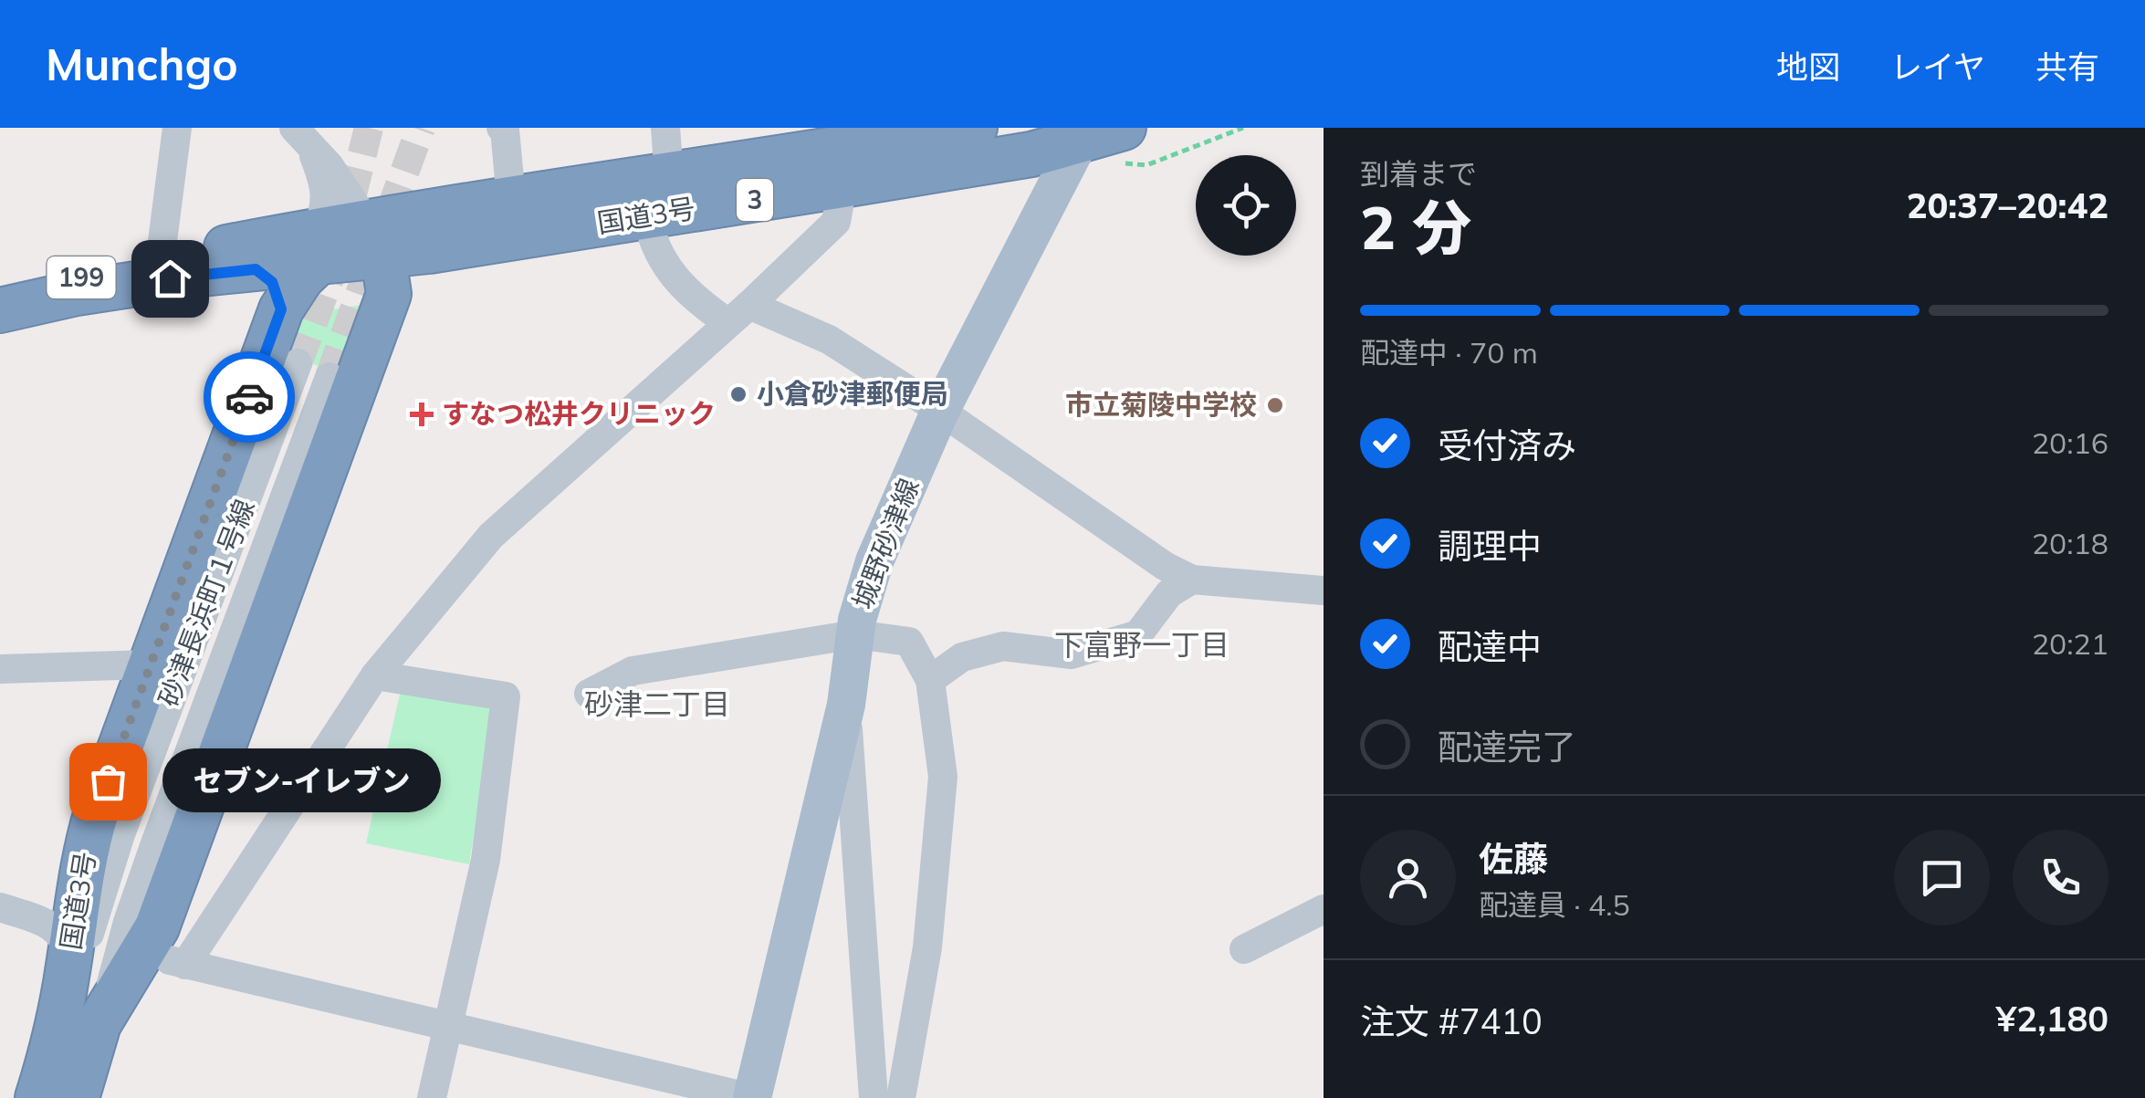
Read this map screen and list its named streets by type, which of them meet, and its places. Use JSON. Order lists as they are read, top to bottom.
{
  "streets": {
    "highway": ["3", "国道3号", "199"],
    "main road": ["城野砂津線"],
    "street": ["砂津長浜町１号線"]
  },
  "crossings": [
    ["国道3号", "199"],
    ["国道3号", "城野砂津線"],
    ["国道3号", "砂津長浜町１号線"]
  ],
  "districts": ["下富野一丁目", "砂津二丁目"],
  "places": {
    "other": ["小倉砂津郵便局", "市立菊陵中学校", "セブン-イレブン"],
    "health": ["すなつ松井クリニック"]
  },
  "page": {
    "header": "Munchgo",
    "nav": ["地図", "レイヤ", "共有"],
    "heading": ["2 分", "到着まで", "20:37–20:42"],
    "panel": [
      "佐藤",
      "配達員 · 4.5",
      "注文 #7410",
      "¥2,180"
    ],
    "bar": "配達中 · 70 m",
    "list": [
      ["受付済み", "20:16"],
      ["調理中", "20:18"],
      ["配達中", "20:21"],
      "配達完了"
    ],
    "bubble": "セブン-イレブン"
  }
}
